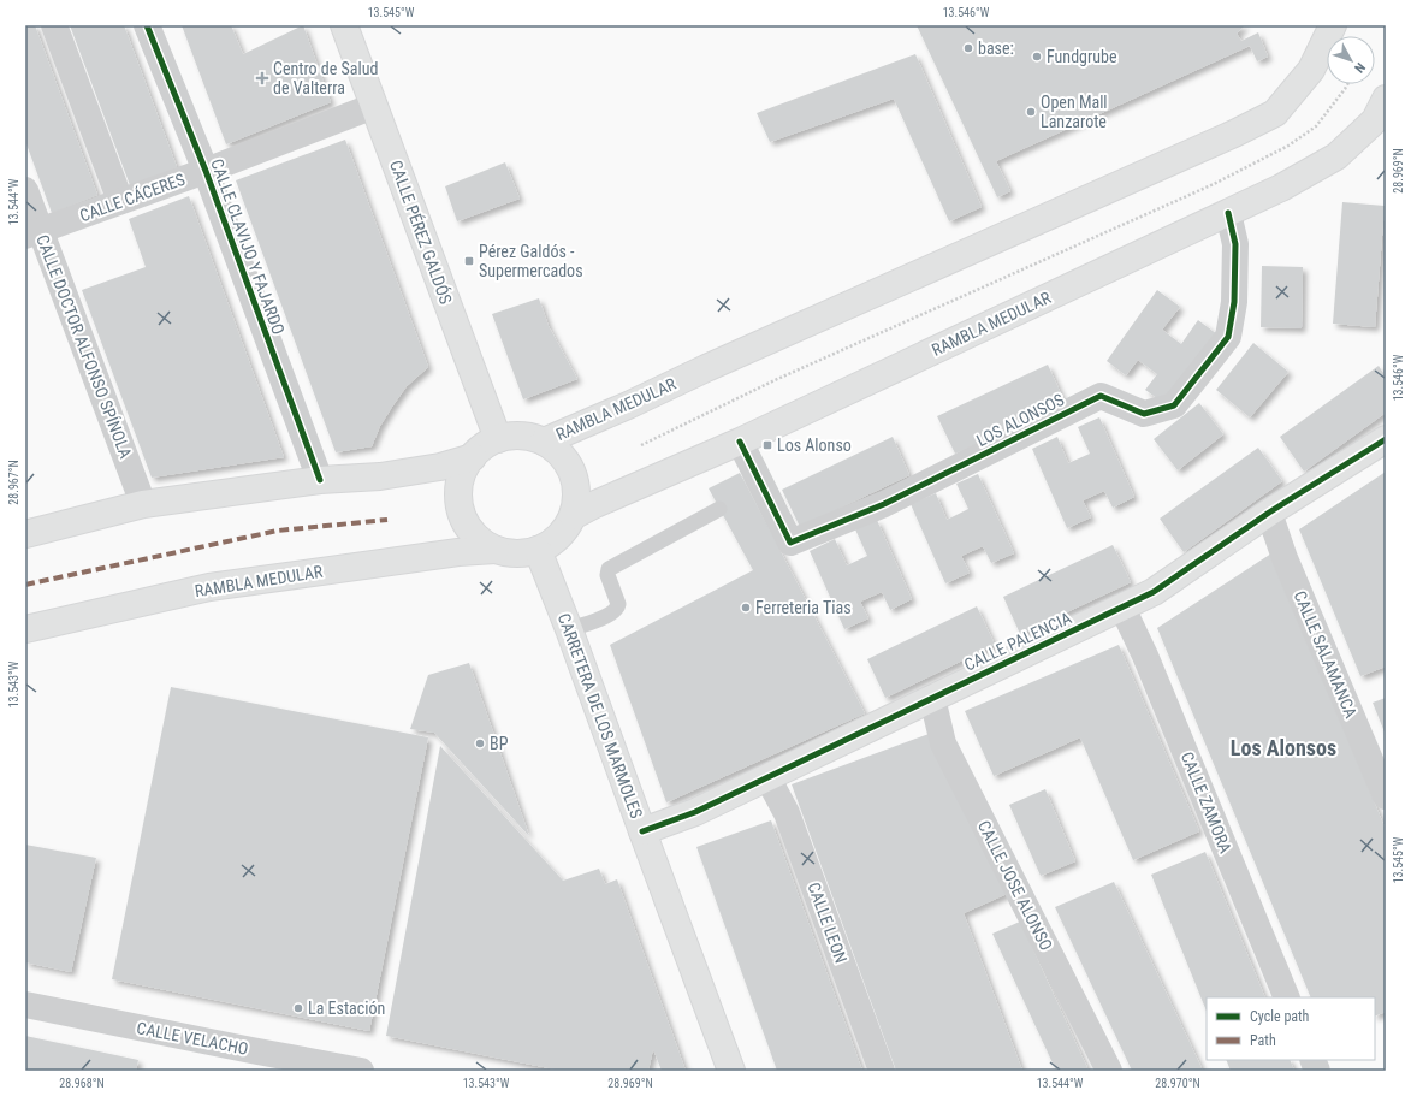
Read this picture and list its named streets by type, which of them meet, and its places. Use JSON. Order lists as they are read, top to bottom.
{
  "streets": {
    "main road": [
      "CALLE PÉREZ GALDÓS",
      "RAMBLA MEDULAR",
      "CALLE PALENCIA",
      "CARRETERA DE LOS MARMOLES"
    ],
    "street": [
      "CALLE CÁCERES",
      "CALLE CLAVIJO Y FAJARDO",
      "CALLE DOCTOR ALFONSO SPÍNOLA",
      "LOS ALONSOS",
      "CALLE SALAMANCA",
      "CALLE ZAMORA",
      "CALLE JOSE ALONSO",
      "CALLE LEON",
      "CALLE VELACHO"
    ]
  },
  "crossings": [
    ["CALLE CÁCERES", "CALLE PÉREZ GALDÓS"],
    ["CALLE CÁCERES", "CALLE CLAVIJO Y FAJARDO"],
    ["CALLE CÁCERES", "CALLE DOCTOR ALFONSO SPÍNOLA"],
    ["CALLE PÉREZ GALDÓS", "RAMBLA MEDULAR"],
    ["CALLE PÉREZ GALDÓS", "CARRETERA DE LOS MARMOLES"],
    ["RAMBLA MEDULAR", "LOS ALONSOS"],
    ["RAMBLA MEDULAR", "CARRETERA DE LOS MARMOLES"],
    ["CALLE PALENCIA", "CALLE SALAMANCA"],
    ["CALLE PALENCIA", "CARRETERA DE LOS MARMOLES"],
    ["CALLE PALENCIA", "CALLE ZAMORA"],
    ["CALLE PALENCIA", "CALLE JOSE ALONSO"],
    ["CALLE PALENCIA", "CALLE LEON"]
  ],
  "districts": ["Los Alonsos"],
  "places": {
    "other": [
      "base:",
      "Fundgrube",
      "Open Mall Lanzarote",
      "Ferreteria Tias",
      "BP",
      "La Estación"
    ],
    "health": ["Centro de Salud de Valterra"],
    "transit": ["Pérez Galdós - Supermercados", "Los Alonso"]
  },
  "legend": ["Cycle path", "Path"],
  "north": "bottom right",
  "coordinates": [
    "13.545°W",
    "13.546°W",
    "28.969°N",
    "13.544°W",
    "28.967°N",
    "13.543°W",
    "28.968°N",
    "28.970°N"
  ]
}
